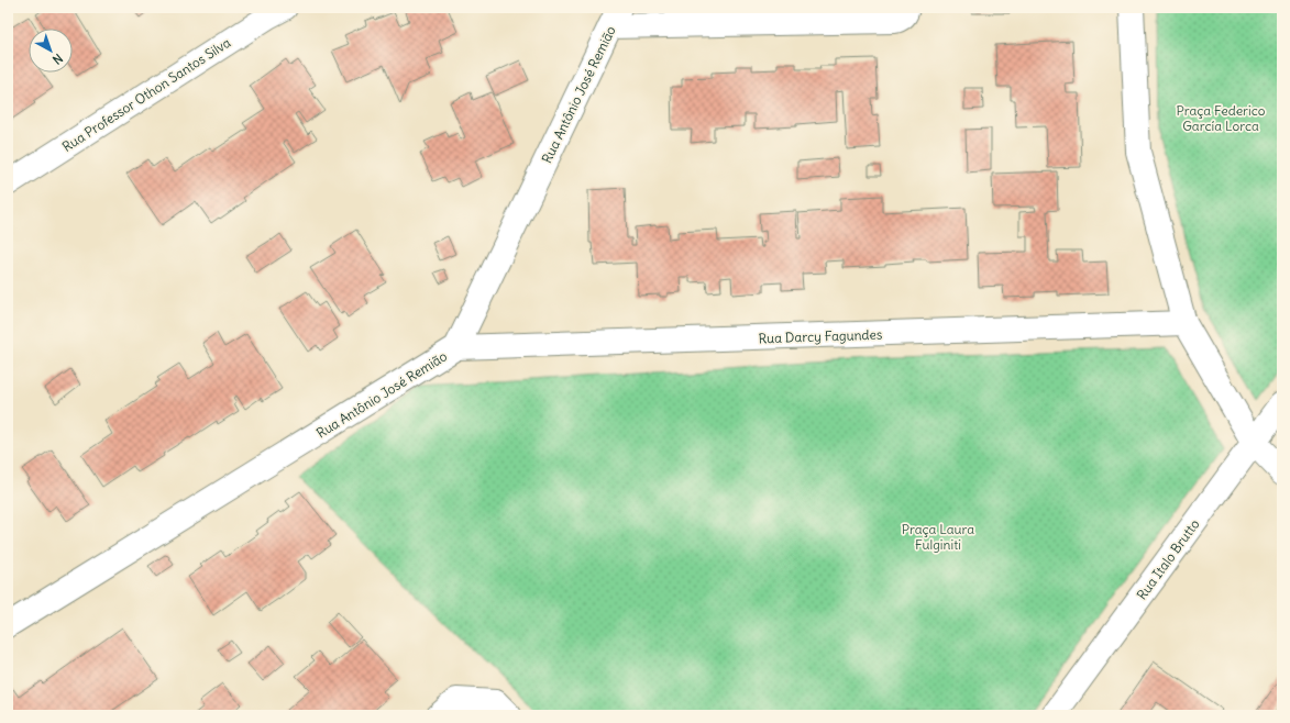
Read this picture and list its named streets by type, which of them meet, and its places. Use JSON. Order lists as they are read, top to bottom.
{
  "streets": {
    "street": [
      "Rua Professor Othon Santos Silva",
      "Rua Antônio José Remião",
      "Rua Darcy Fagundes",
      "Rua Italo Brutto"
    ]
  },
  "crossings": [
    ["Rua Antônio José Remião", "Rua Darcy Fagundes"]
  ],
  "parks": ["Praça Federico García Lorca", "Praça Laura Fulginiti"],
  "north": "bottom right"
}
